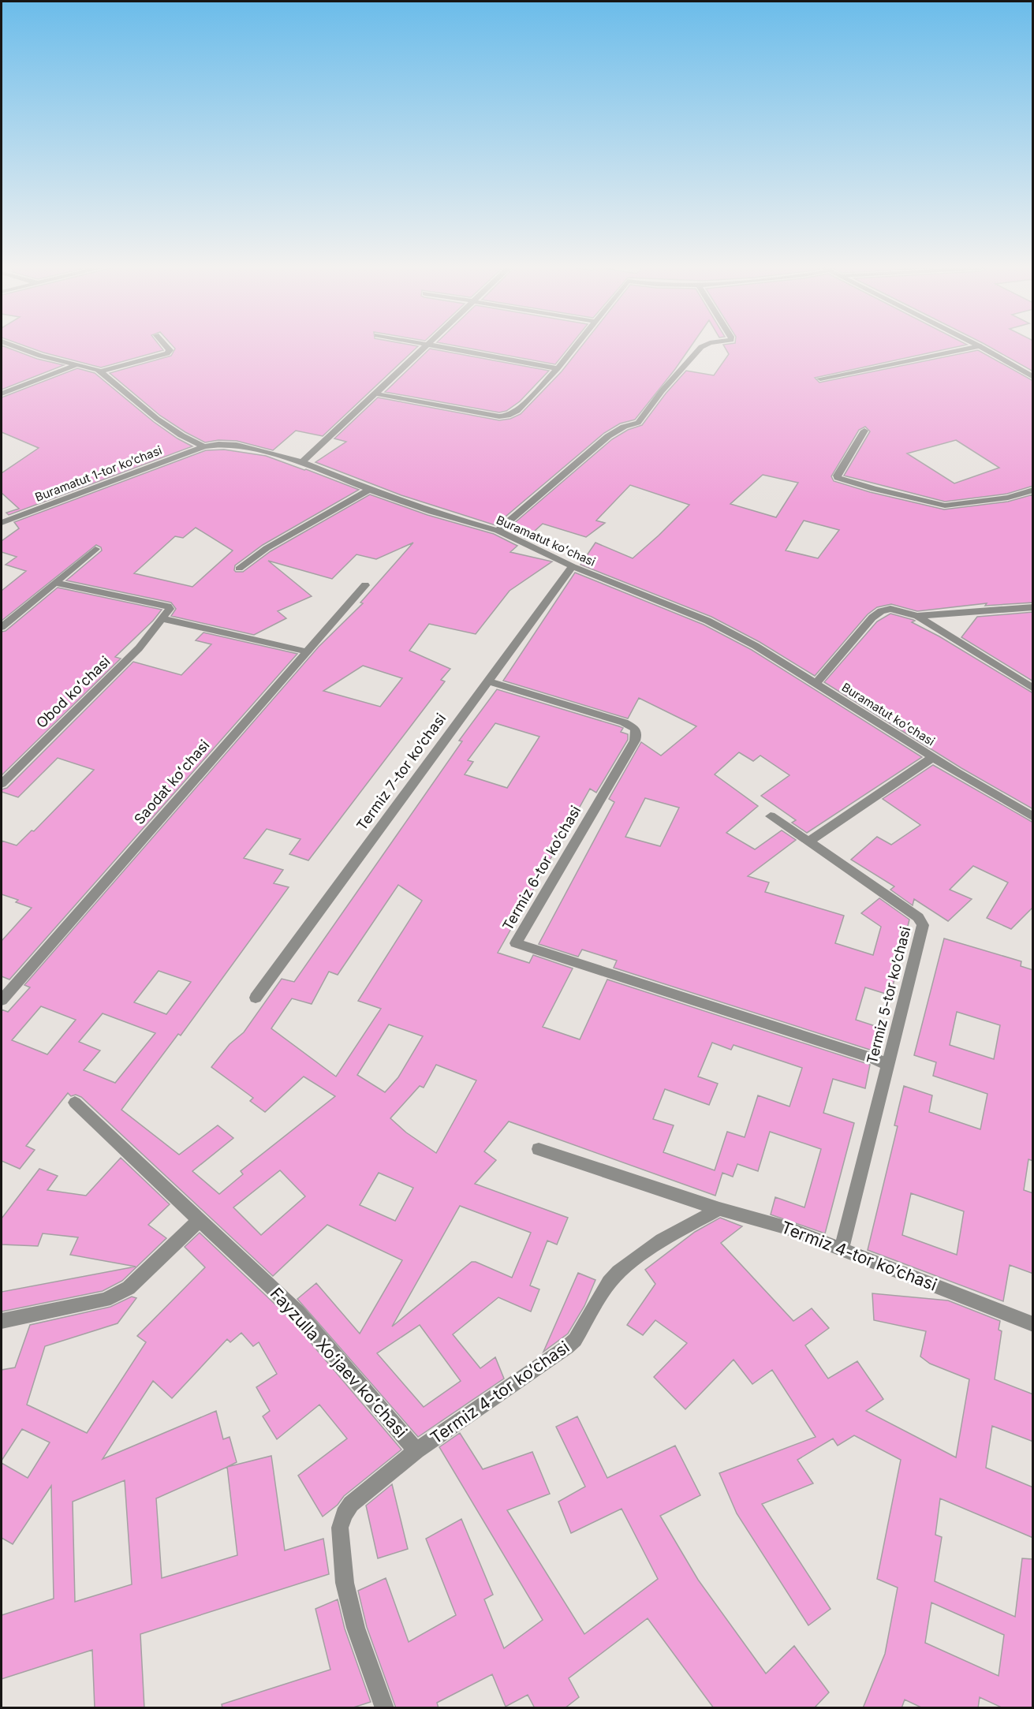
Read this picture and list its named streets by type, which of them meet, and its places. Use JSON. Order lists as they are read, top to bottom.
{
  "streets": {
    "street": [
      "Buramatut 1-tor koʼchasi",
      "Buramatut koʻchasi",
      "Obod koʻchasi",
      "Termiz 7-tor koʼchasi",
      "Saodat koʻchasi",
      "Termiz 6-tor koʼchasi",
      "Termiz 5-tor koʼchasi",
      "Termiz 4-tor koʼchasi",
      "Fayzulla Xoʻjaev koʻchasi"
    ]
  },
  "crossings": [
    ["Buramatut 1-tor koʼchasi", "Buramatut koʻchasi"],
    ["Buramatut koʻchasi", "Termiz 7-tor koʼchasi"],
    ["Termiz 7-tor koʼchasi", "Termiz 6-tor koʼchasi"],
    ["Termiz 6-tor koʼchasi", "Termiz 5-tor koʼchasi"],
    ["Termiz 5-tor koʼchasi", "Termiz 4-tor koʼchasi"],
    ["Termiz 4-tor koʼchasi", "Fayzulla Xoʻjaev koʻchasi"]
  ]
}
